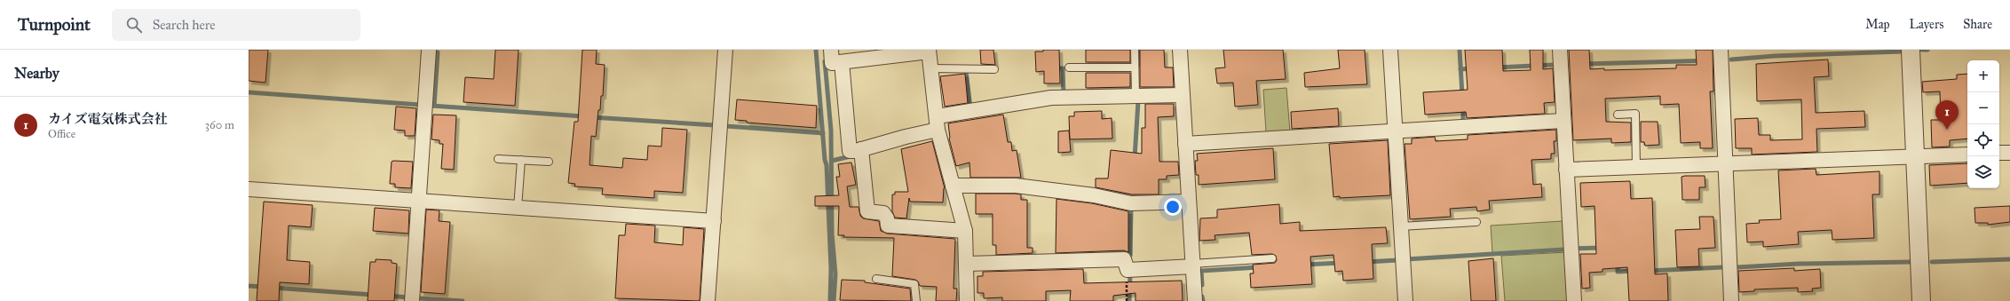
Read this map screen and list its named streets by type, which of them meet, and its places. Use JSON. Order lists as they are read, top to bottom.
{
  "page": {
    "header": "Turnpoint",
    "search": "Search here",
    "nav": ["Map", "Layers", "Share"],
    "heading": "Nearby",
    "map_buttons": ["+", "−"],
    "list": [
      {
        "mark": "1",
        "name": "カイズ電気株式会社",
        "note": "Office",
        "value": "360 m"
      }
    ],
    "pins": "1"
  }
}
